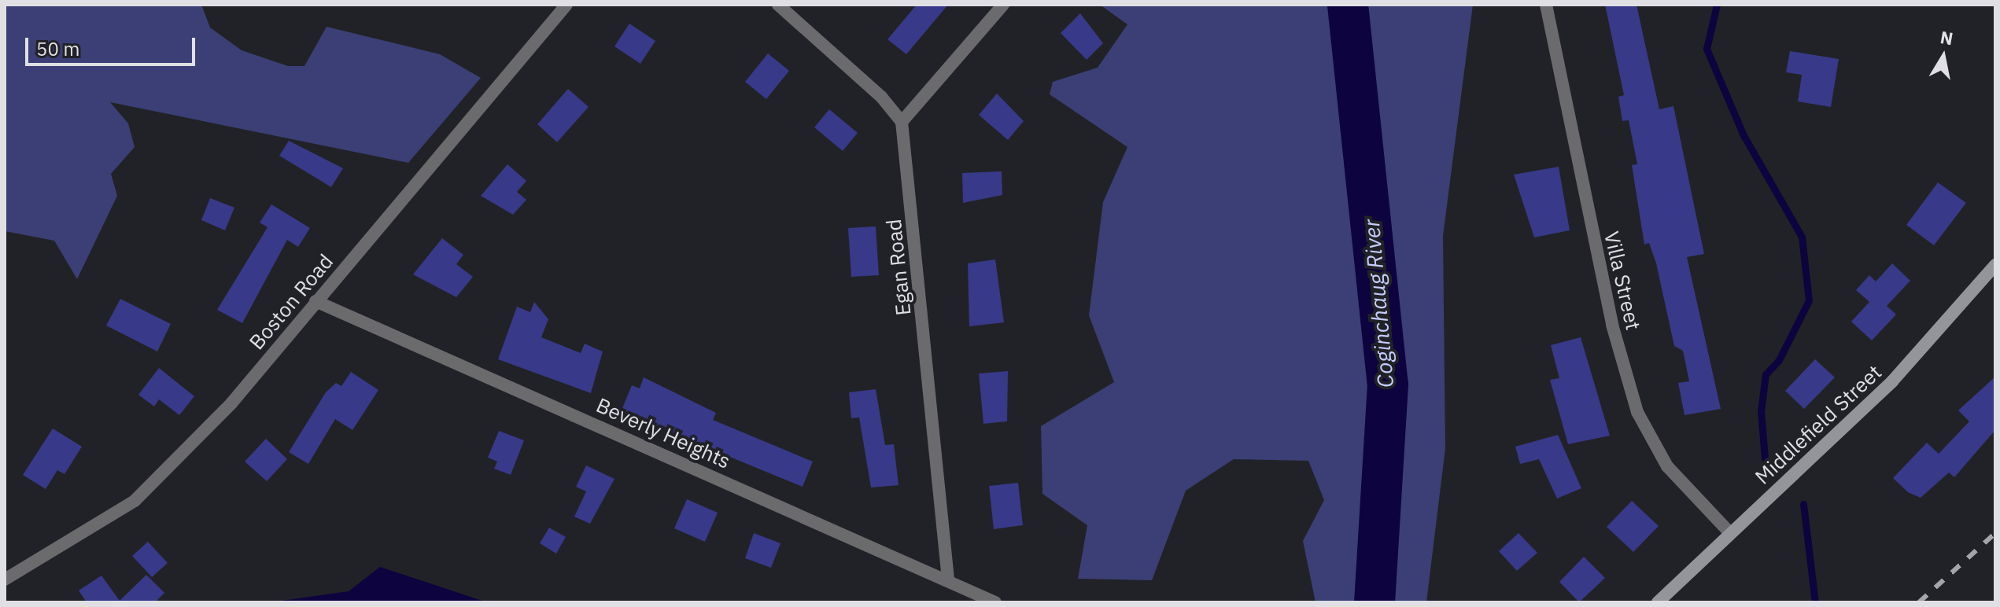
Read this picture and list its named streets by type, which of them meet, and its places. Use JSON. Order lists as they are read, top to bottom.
{
  "streets": {
    "main road": ["Middlefield Street"],
    "street": [
      "Egan Road",
      "Villa Street",
      "Boston Road",
      "Beverly Heights"
    ]
  },
  "crossings": [
    ["Egan Road", "Beverly Heights"],
    ["Villa Street", "Middlefield Street"],
    ["Boston Road", "Beverly Heights"]
  ],
  "water": ["Coginchaug River"],
  "scale_bar": "50 m",
  "north": "top"
}
